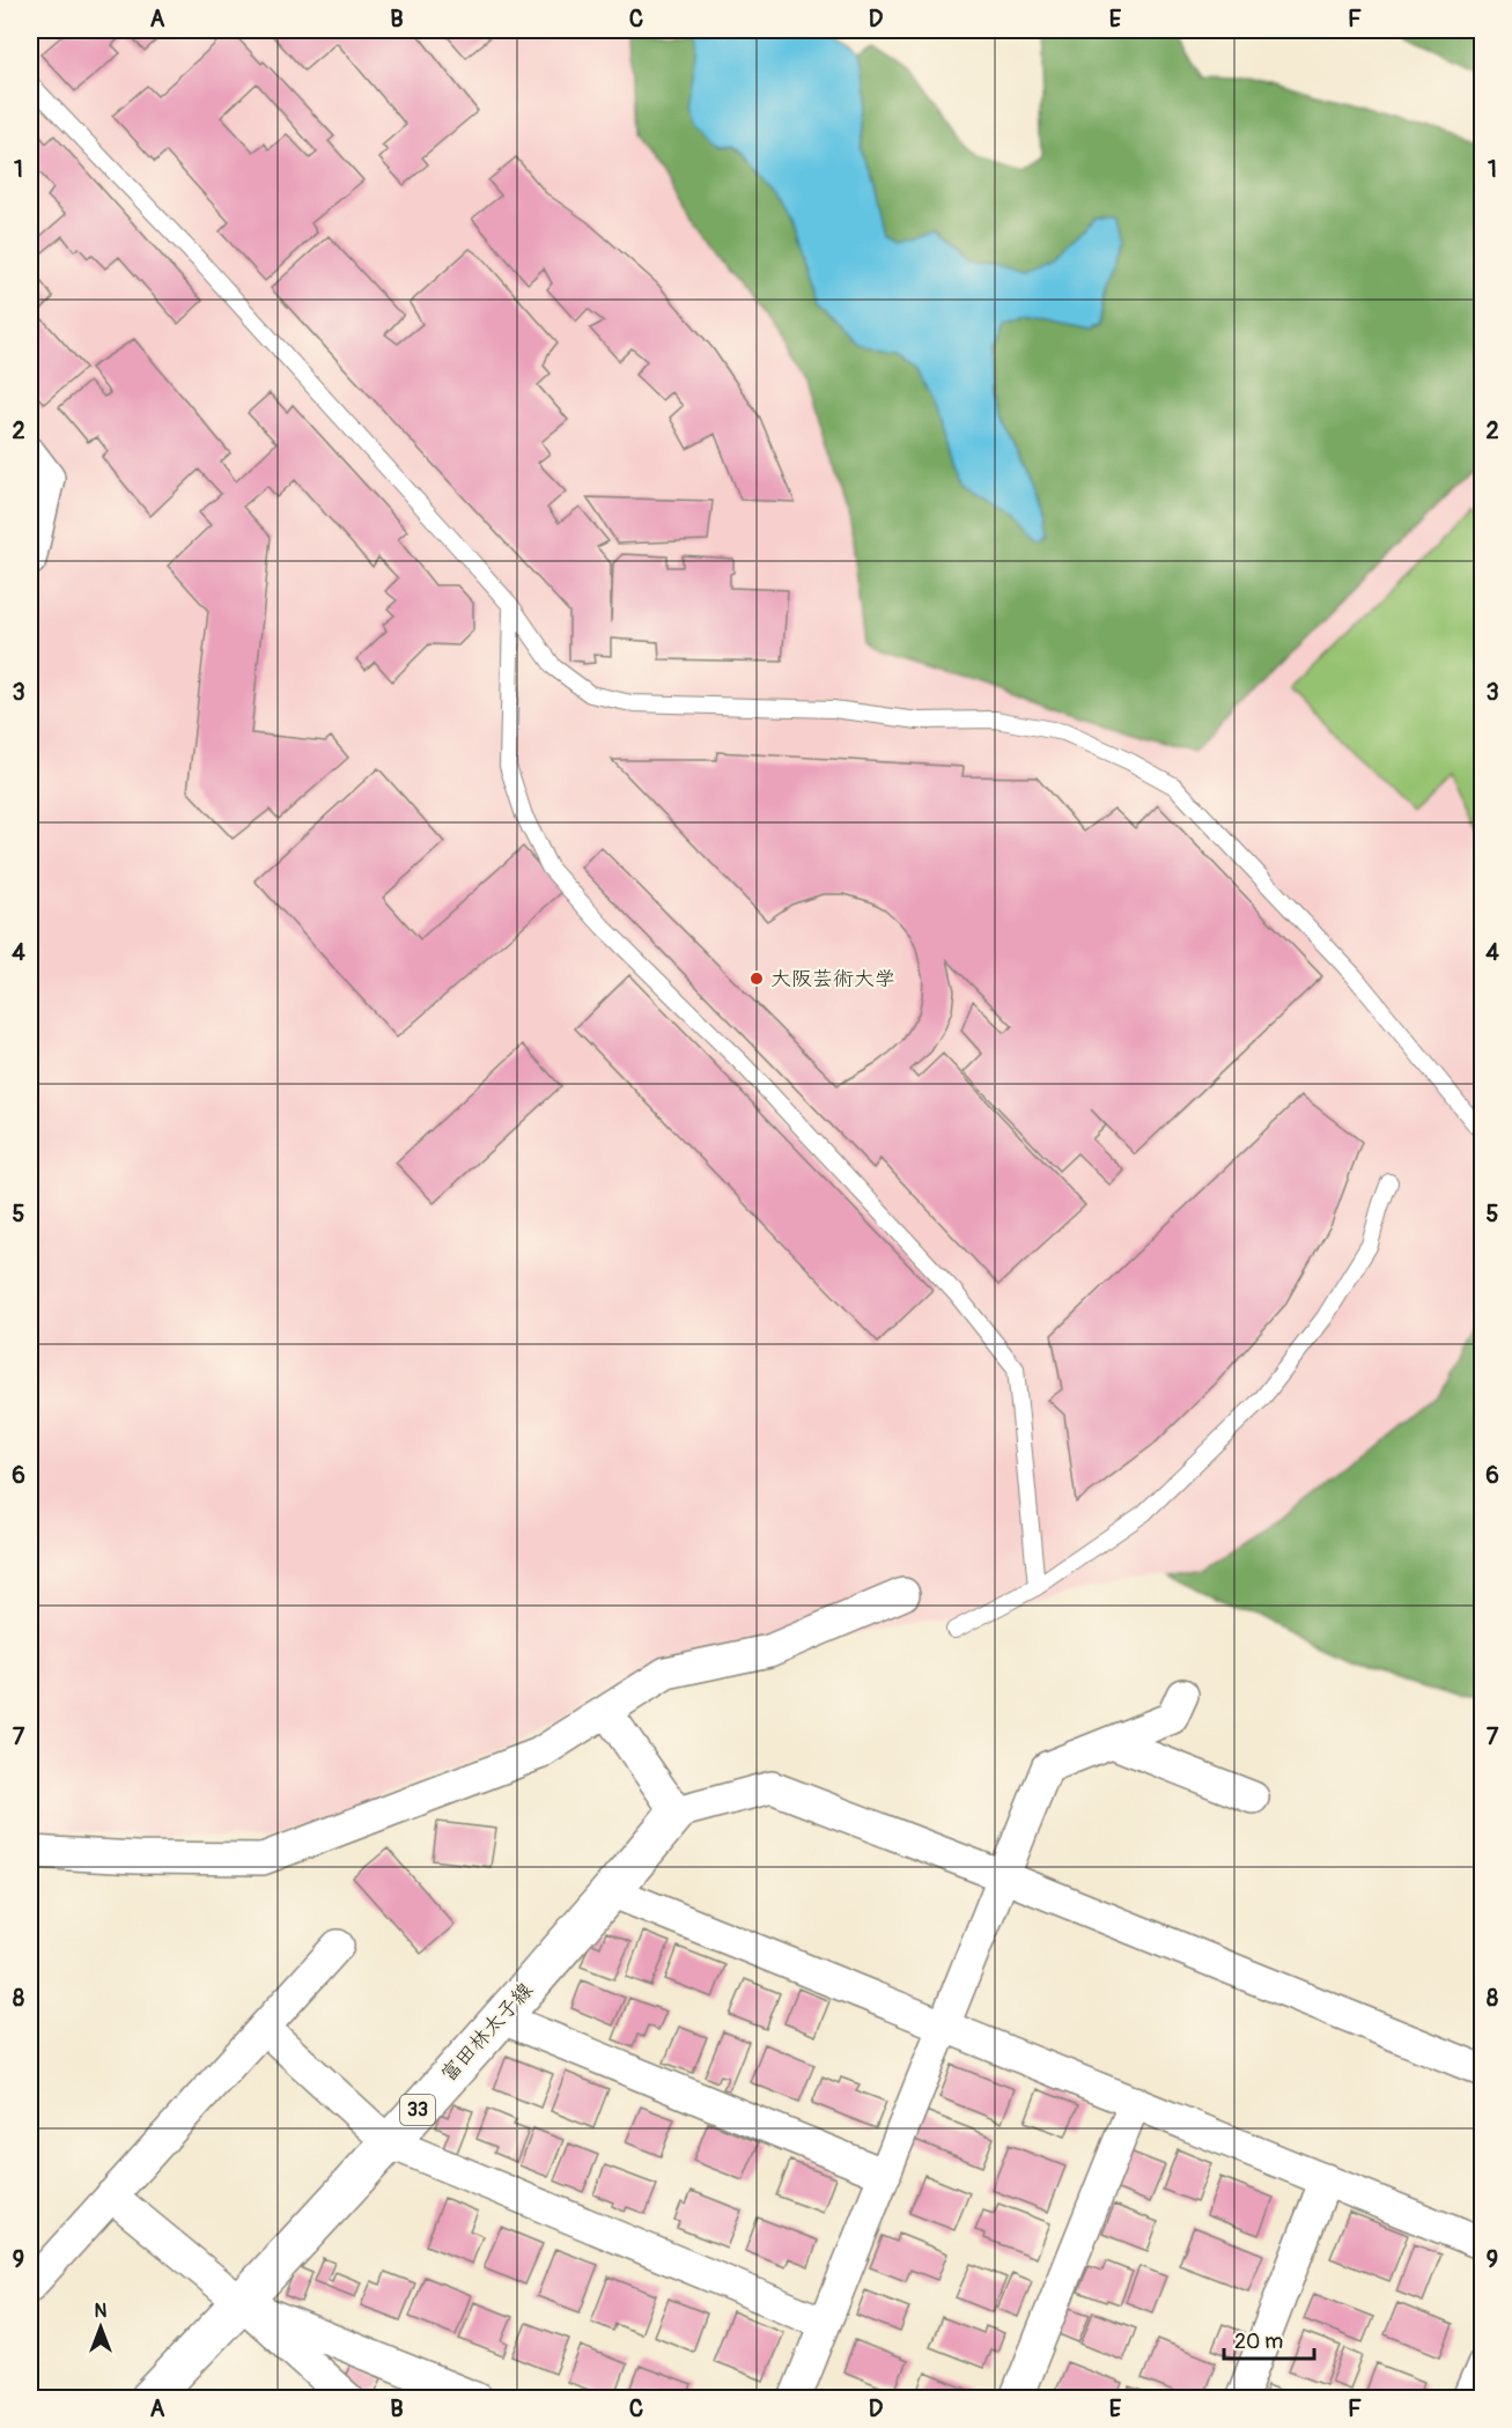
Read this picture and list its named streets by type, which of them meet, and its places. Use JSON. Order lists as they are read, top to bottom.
{
  "streets": {
    "main road": ["富田林太子線", "33"]
  },
  "places": ["大阪芸術大学"],
  "scale_bar": "20 m",
  "north": "top",
  "grid": {
    "columns": [
      "A",
      "B",
      "C",
      "D",
      "E",
      "F"
    ],
    "rows": [
      "1",
      "2",
      "3",
      "4",
      "5",
      "6",
      "7",
      "8",
      "9"
    ]
  }
}
